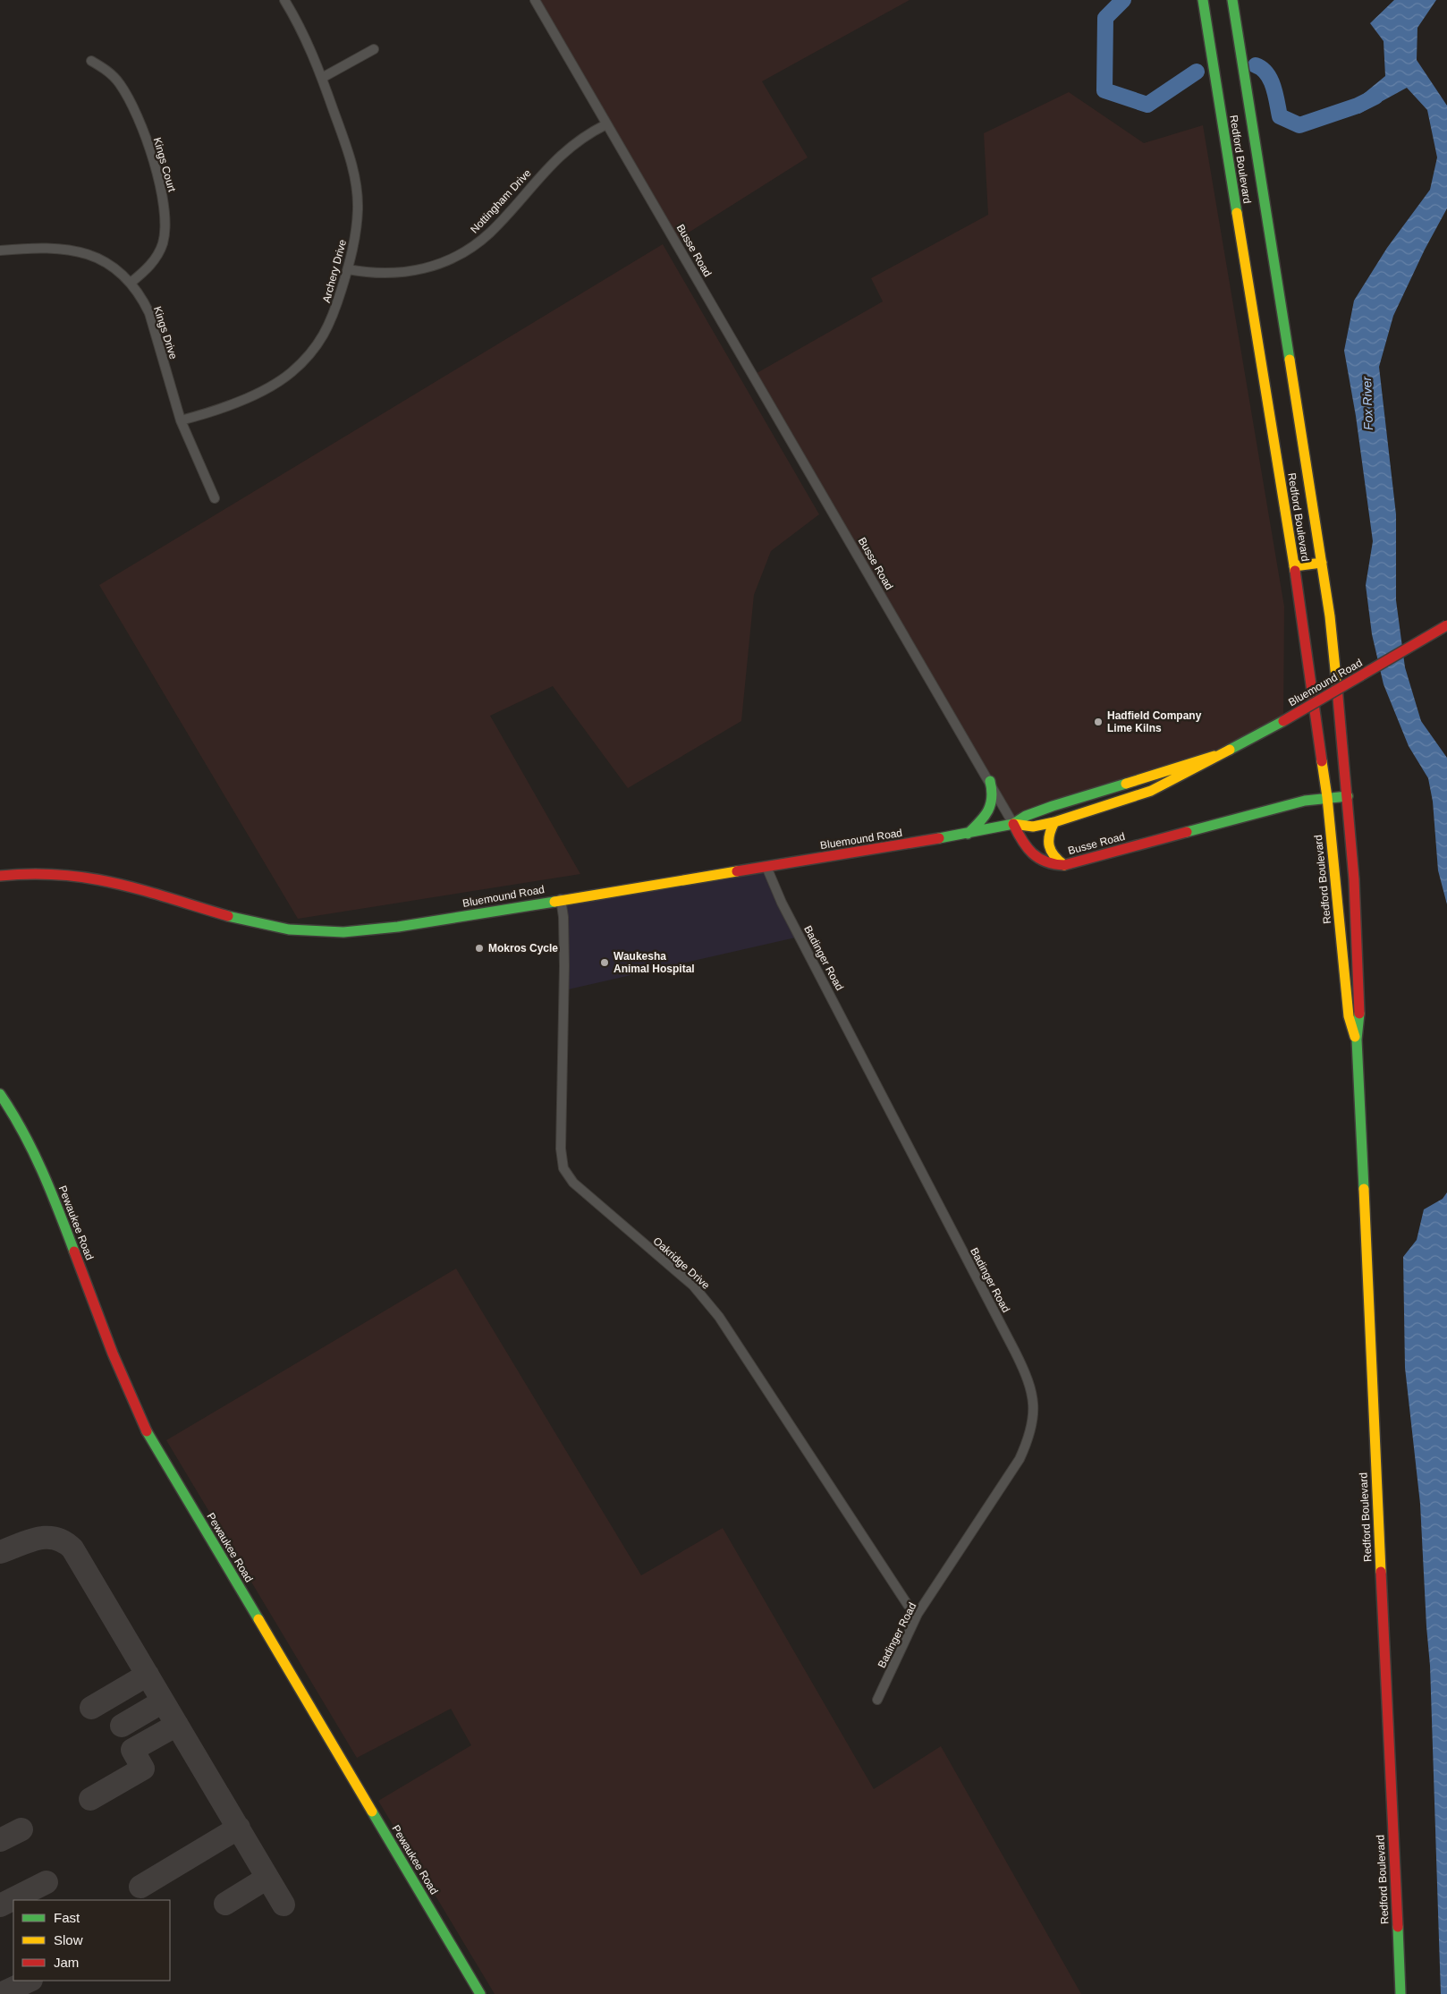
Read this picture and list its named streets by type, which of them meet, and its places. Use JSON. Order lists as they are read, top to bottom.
{
  "streets": {
    "main road": [
      "Redford Boulevard",
      "Busse Road",
      "Bluemound Road",
      "Pewaukee Road"
    ],
    "street": [
      "Kings Court",
      "Nottingham Drive",
      "Archery Drive",
      "Kings Drive",
      "Badinger Road",
      "Oakridge Drive"
    ]
  },
  "crossings": [
    ["Redford Boulevard", "Busse Road"],
    ["Kings Court", "Kings Drive"],
    ["Nottingham Drive", "Busse Road"],
    ["Nottingham Drive", "Archery Drive"],
    ["Busse Road", "Bluemound Road"],
    ["Archery Drive", "Kings Drive"],
    ["Bluemound Road", "Badinger Road"],
    ["Bluemound Road", "Oakridge Drive"],
    ["Badinger Road", "Oakridge Drive"]
  ],
  "water": ["Fox River"],
  "places": ["Hadfield Company Lime Kilns", "Mokros Cycle", "Waukesha Animal Hospital"],
  "legend": ["Fast", "Slow", "Jam"]
}
